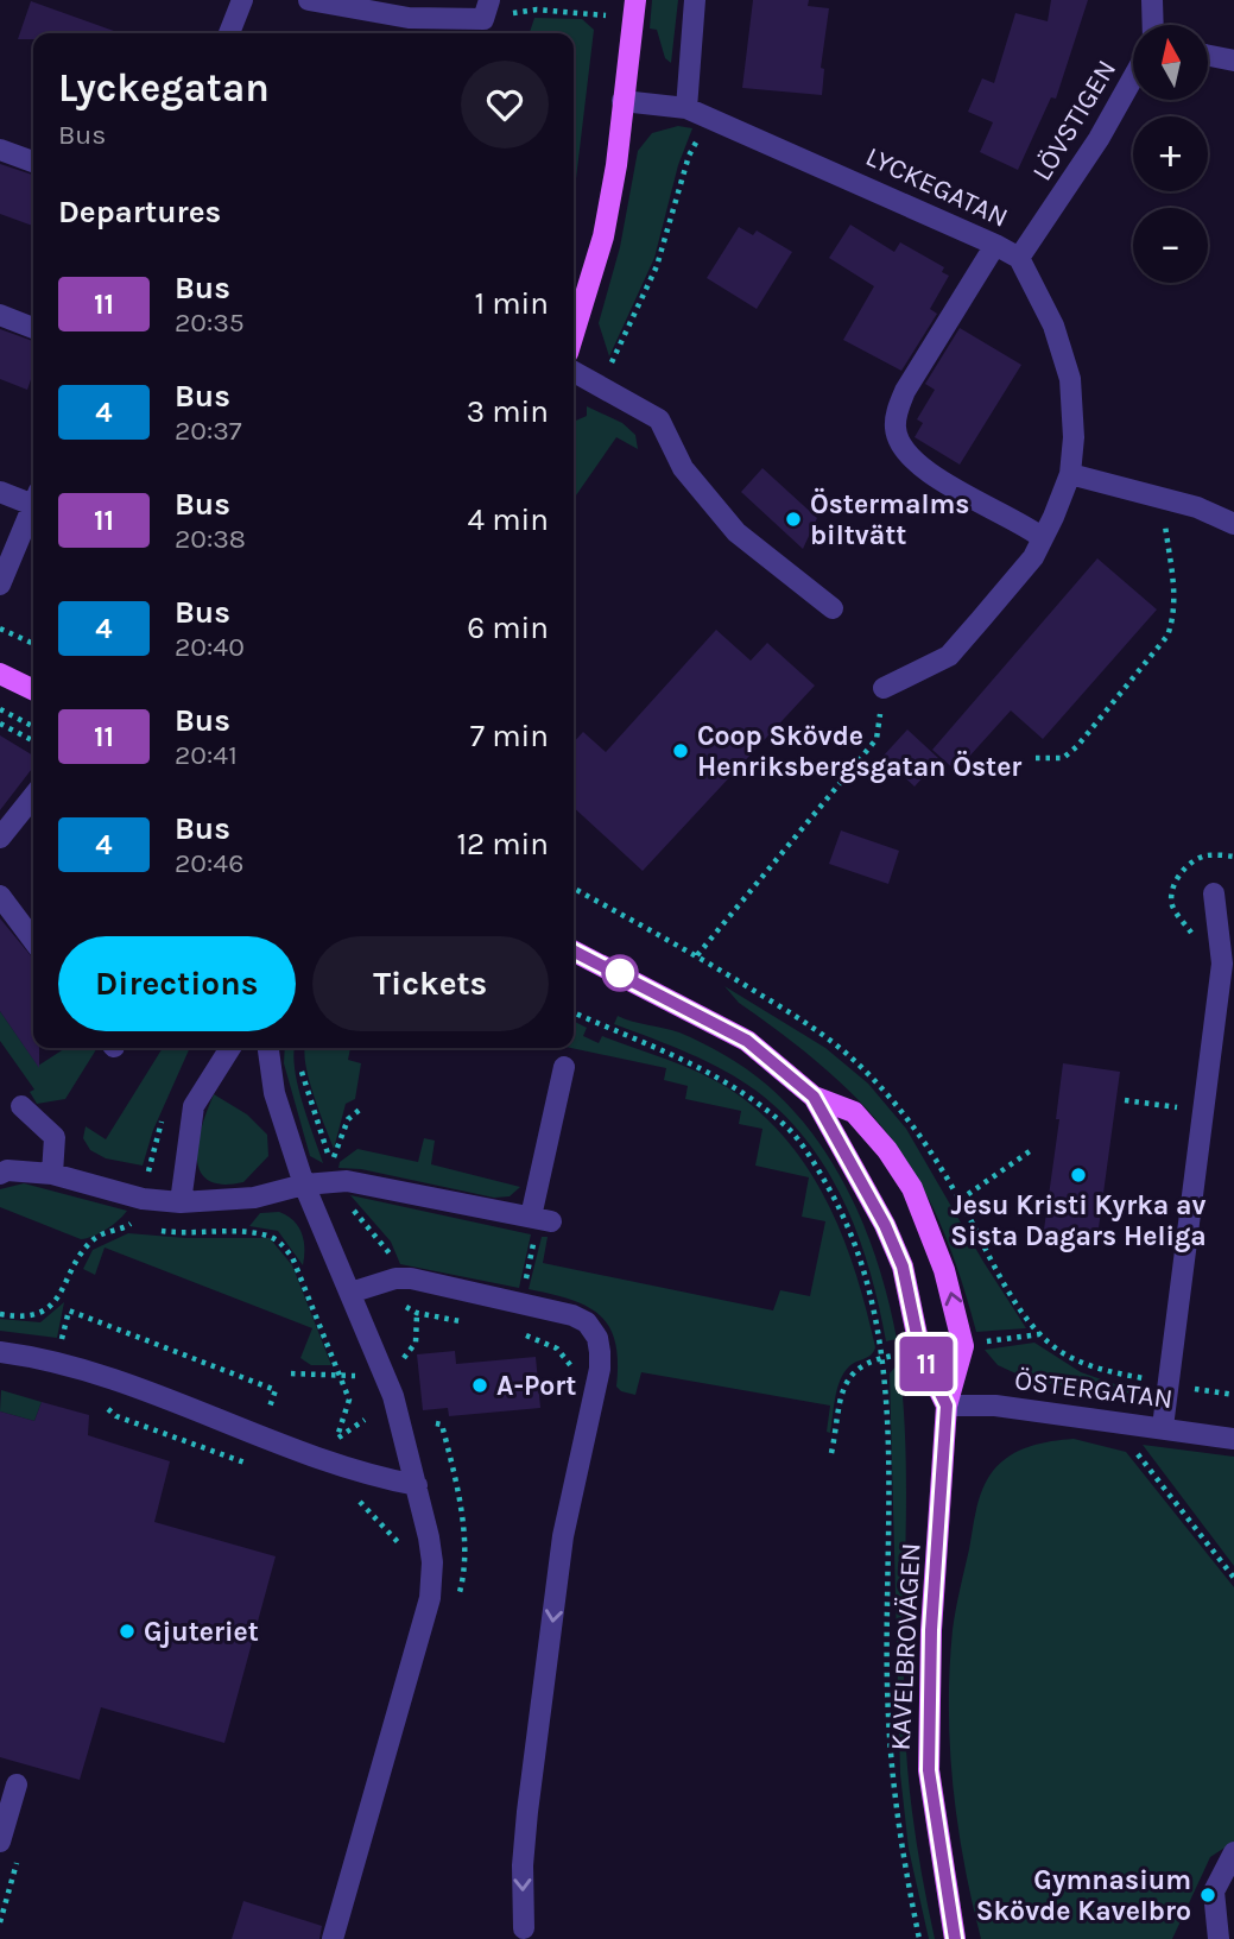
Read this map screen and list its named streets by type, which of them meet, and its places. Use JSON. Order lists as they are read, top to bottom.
{
  "streets": {
    "main road": ["KAVELBROVÄGEN"],
    "street": ["LÖVSTIGEN", "LYCKEGATAN", "ÖSTERGATAN"]
  },
  "crossings": [
    ["LÖVSTIGEN", "LYCKEGATAN"],
    ["ÖSTERGATAN", "KAVELBROVÄGEN"]
  ],
  "places": [
    "Östermalms biltvätt",
    "Coop Skövde Henriksbergsgatan Öster",
    "Jesu Kristi Kyrka av Sista Dagars Heliga",
    "A-Port",
    "Gjuteriet",
    "Gymnasium Skövde Kavelbro"
  ],
  "lines": ["bus line 11"],
  "north": "top",
  "page": {
    "on_map": "11",
    "map_buttons": ["+", "−"],
    "heading": [
      ["Lyckegatan", "Bus"],
      "Departures"
    ],
    "list": [
      {
        "mark": "11",
        "name": "Bus",
        "note": "20:35",
        "value": "1 min"
      },
      {
        "mark": "4",
        "name": "Bus",
        "note": "20:37",
        "value": "3 min"
      },
      {
        "mark": "11",
        "name": "Bus",
        "note": "20:38",
        "value": "4 min"
      },
      {
        "mark": "4",
        "name": "Bus",
        "note": "20:40",
        "value": "6 min"
      },
      {
        "mark": "11",
        "name": "Bus",
        "note": "20:41",
        "value": "7 min"
      },
      {
        "mark": "4",
        "name": "Bus",
        "note": "20:46",
        "value": "12 min"
      }
    ],
    "buttons": ["Directions", "Tickets"]
  }
}
